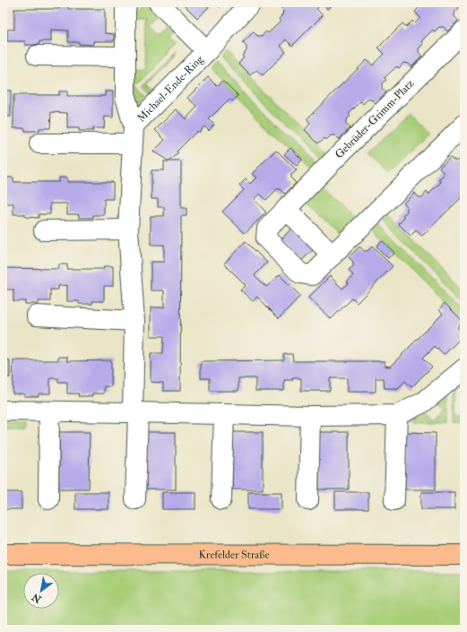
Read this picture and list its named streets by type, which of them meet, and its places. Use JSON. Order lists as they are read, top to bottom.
{
  "streets": {
    "main road": ["Krefelder Straße"],
    "street": ["Michael-Ende-Ring", "Gebrüder-Grimm-Platz"]
  },
  "north": "bottom left"
}
